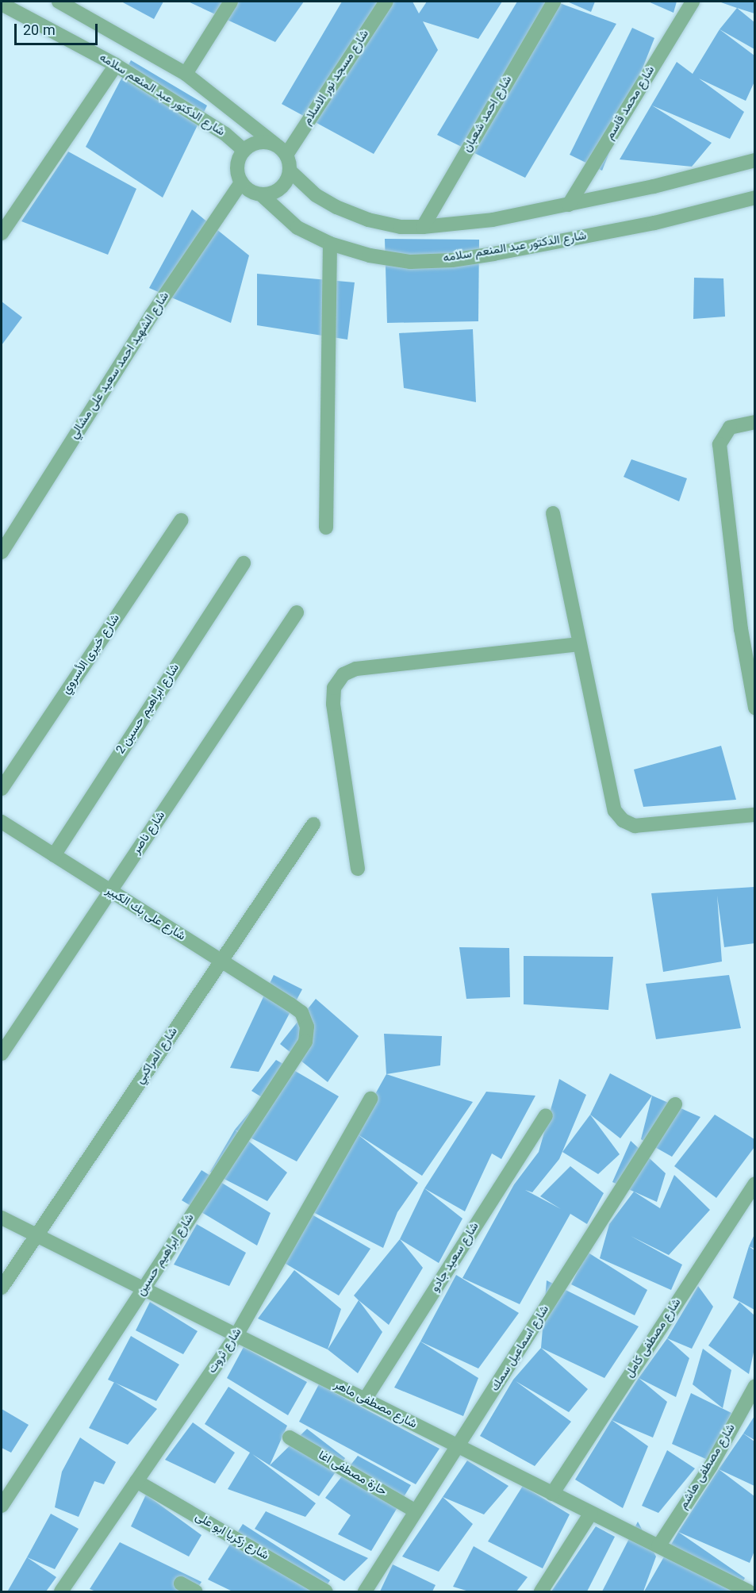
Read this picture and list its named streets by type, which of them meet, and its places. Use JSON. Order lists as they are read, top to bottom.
{
  "streets": {
    "street": [
      "شارع مسجد نور الاسلام",
      "شارع الدكتور عبد المنعم سلامه",
      "شارع محمد قاسم",
      "شارع احمد شعبان",
      "شارع الشهيد احمد سعيد على مشالي",
      "شارع خيرى الأسروي",
      "شارع ابراهيم حسين 2",
      "شارع ناصر",
      "شارع على بك الكبير",
      "شارع المراكبي",
      "شارع ابراهيم حسين",
      "شارع سعيد جادو",
      "شارع مصطفى كامل",
      "شارع اسماعيل سمك",
      "شارع ثروت",
      "شارع مصطفى ماهر",
      "شارع مصطفى هاشم",
      "حارة مصطفى اغا",
      "شارع زكريا ابو على"
    ]
  },
  "crossings": [
    ["شارع مسجد نور الاسلام", "شارع الدكتور عبد المنعم سلامه"],
    ["شارع مسجد نور الاسلام", "شارع الشهيد احمد سعيد على مشالي"],
    ["شارع الدكتور عبد المنعم سلامه", "شارع الشهيد احمد سعيد على مشالي"],
    ["شارع ابراهيم حسين 2", "شارع على بك الكبير"],
    ["شارع ناصر", "شارع على بك الكبير"],
    ["شارع على بك الكبير", "شارع المراكبي"],
    ["شارع على بك الكبير", "شارع ابراهيم حسين"],
    ["شارع المراكبي", "شارع مصطفى ماهر"],
    ["شارع ابراهيم حسين", "شارع مصطفى ماهر"],
    ["شارع سعيد جادو", "شارع مصطفى ماهر"],
    ["شارع مصطفى كامل", "شارع مصطفى ماهر"],
    ["شارع اسماعيل سمك", "شارع مصطفى ماهر"],
    ["شارع اسماعيل سمك", "حارة مصطفى اغا"],
    ["شارع ثروت", "شارع مصطفى ماهر"],
    ["شارع ثروت", "شارع زكريا ابو على"],
    ["شارع مصطفى ماهر", "شارع مصطفى هاشم"]
  ],
  "scale_bar": "20 m"
}
